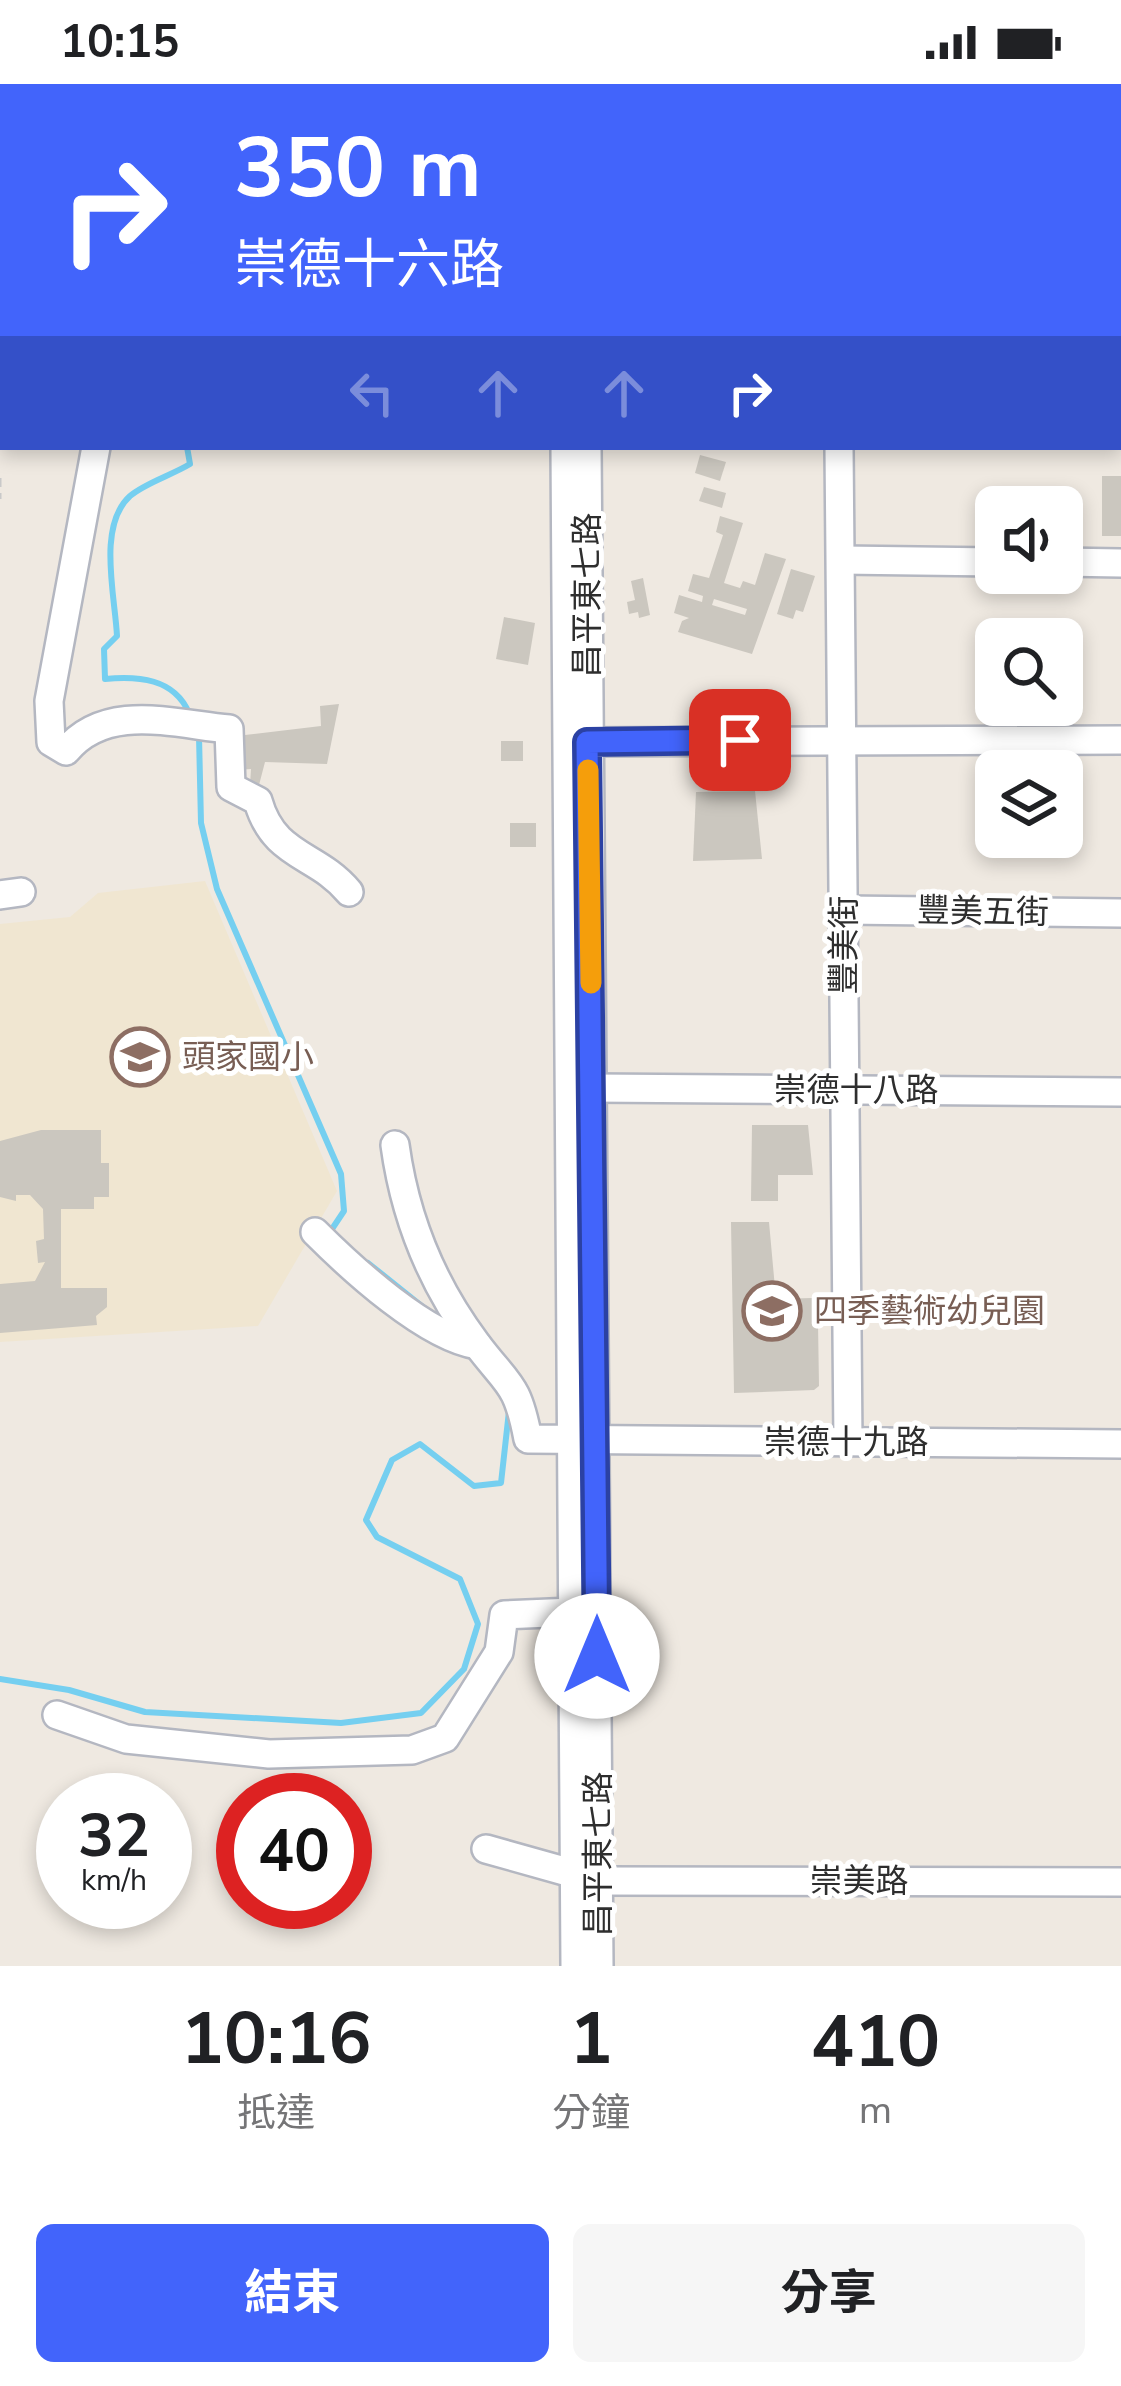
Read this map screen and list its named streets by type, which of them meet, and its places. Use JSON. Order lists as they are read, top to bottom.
{
  "streets": {
    "street": [
      "昌平東七路",
      "豐美五街",
      "豐美街",
      "崇德十八路",
      "崇德十九路",
      "崇美路"
    ]
  },
  "crossings": [
    ["昌平東七路", "崇德十八路"],
    ["昌平東七路", "崇德十九路"],
    ["昌平東七路", "崇美路"],
    ["豐美五街", "豐美街"],
    ["豐美街", "崇德十八路"],
    ["豐美街", "崇德十九路"]
  ],
  "places": {
    "school or university": ["頭家國小", "四季藝術幼兒園"]
  },
  "page": {
    "status": "10:15",
    "turn": ["350 m", "崇德十六路"],
    "speed": "32 km/h",
    "limit": "40",
    "eta": [
      "10:16",
      "抵達",
      "1",
      "分鐘",
      "410",
      "m"
    ],
    "buttons": ["結束", "分享"]
  }
}
